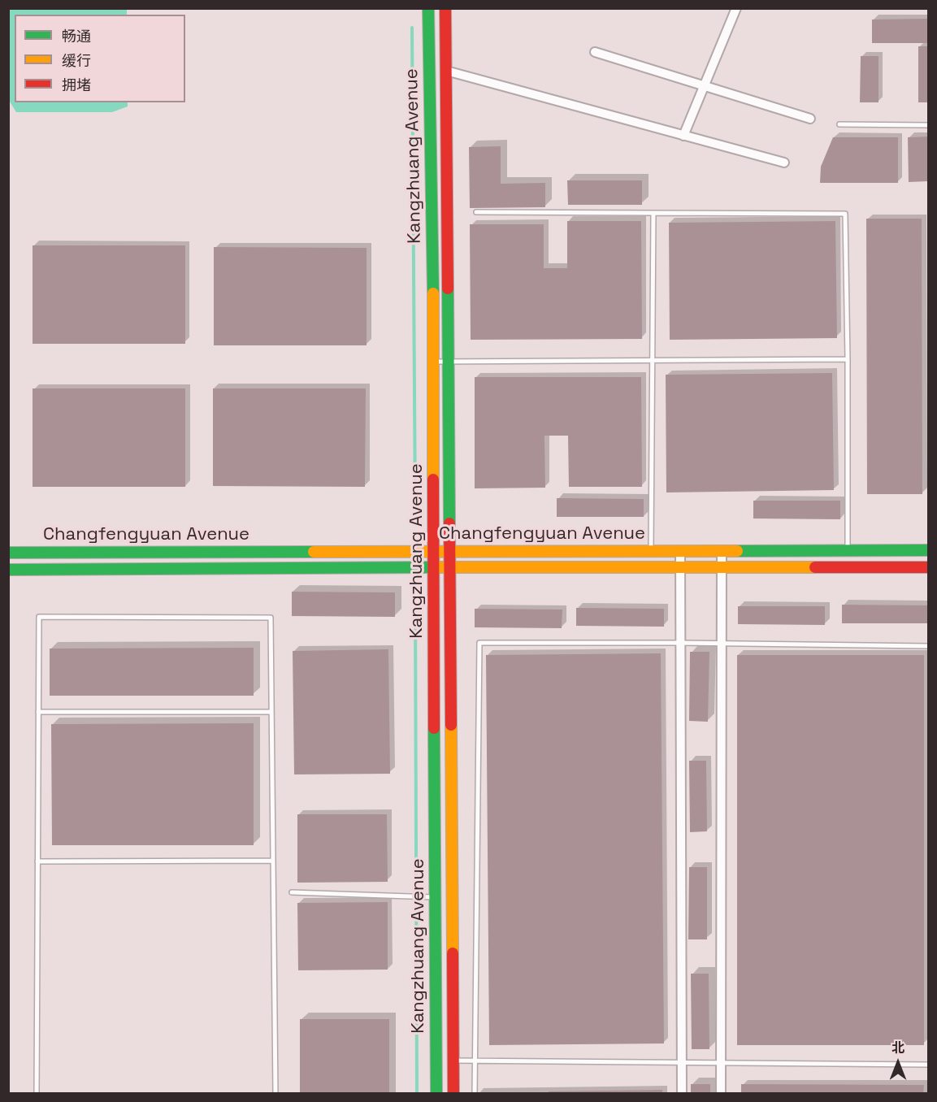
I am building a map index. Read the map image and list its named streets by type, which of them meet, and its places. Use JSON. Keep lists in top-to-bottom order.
{
  "streets": {
    "main road": ["Kangzhuang Avenue", "Changfengyuan Avenue"]
  },
  "crossings": [
    ["Kangzhuang Avenue", "Changfengyuan Avenue"]
  ],
  "legend": ["畅通", "缓行", "拥堵"],
  "north": "top"
}
